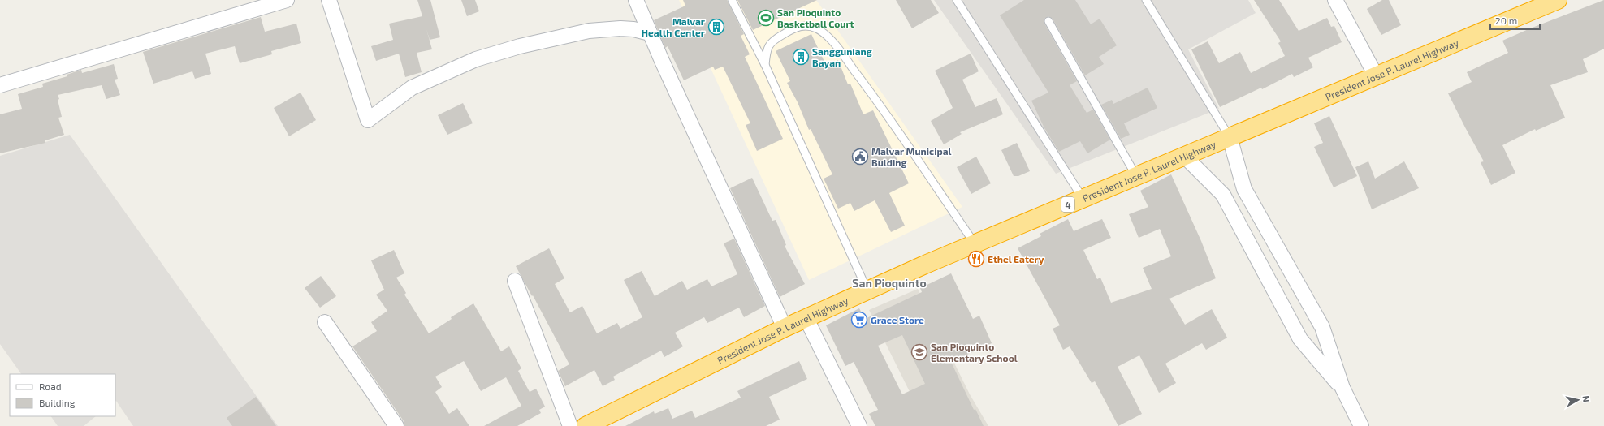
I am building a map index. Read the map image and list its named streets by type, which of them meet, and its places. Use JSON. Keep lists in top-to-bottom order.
{
  "streets": {
    "highway": ["President Jose P. Laurel Highway", "4"]
  },
  "districts": ["San Pioquinto"],
  "places": {
    "sports": ["San Pioquinto Basketball Court"],
    "building": ["Malvar Health Center", "Sangguniang Bayan"],
    "public building": ["Malvar Municipal Bulding"],
    "restaurant": ["Ethel Eatery"],
    "supermarket": ["Grace Store"],
    "school or university": ["San Pioquinto Elementary School"]
  },
  "legend": ["Road", "Building"],
  "scale_bar": "20 m",
  "north": "right"
}
